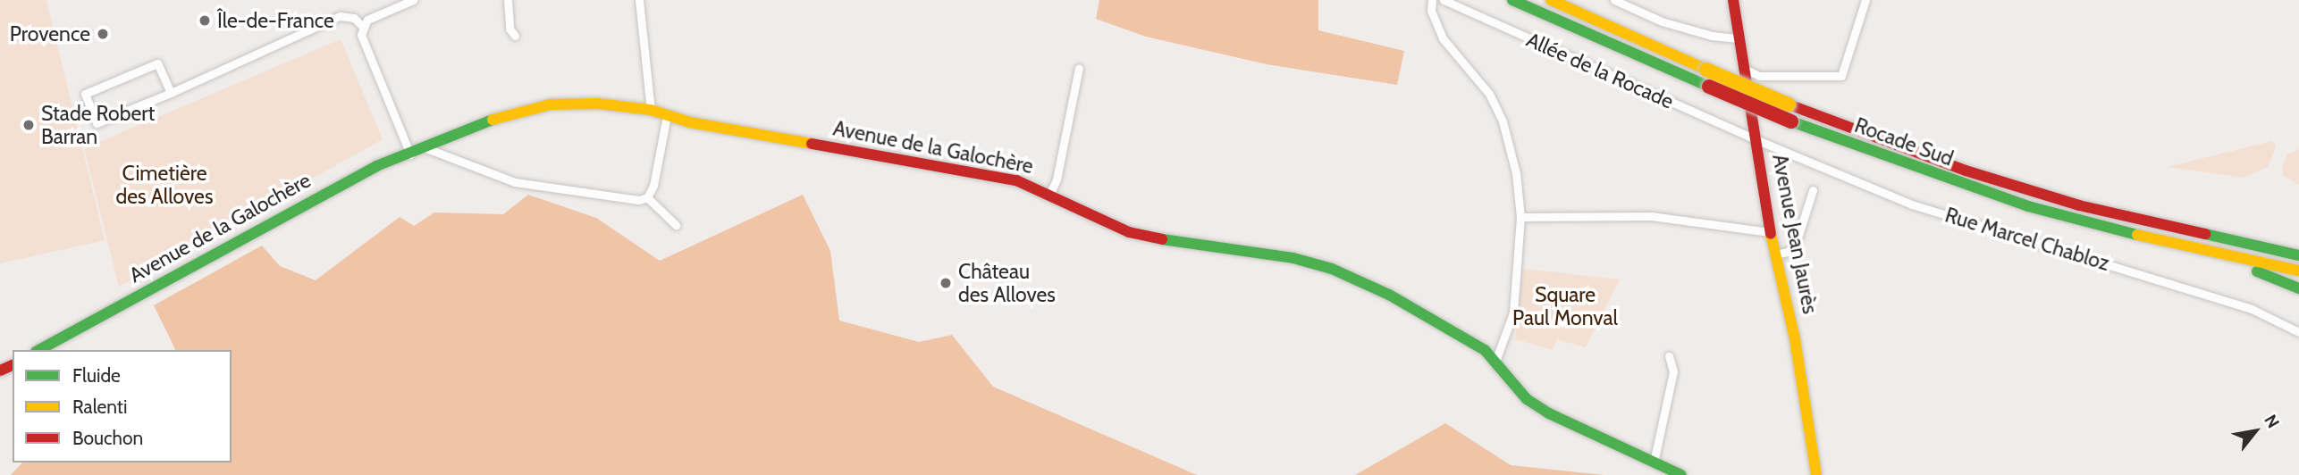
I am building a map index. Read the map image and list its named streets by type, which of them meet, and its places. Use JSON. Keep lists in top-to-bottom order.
{
  "streets": {
    "main road": ["Rocade Sud", "Avenue de la Galochère", "Avenue Jean Jaurès"],
    "street": ["Allée de la Rocade", "Rue Marcel Chabloz"]
  },
  "crossings": [
    ["Allée de la Rocade", "Avenue Jean Jaurès"],
    ["Allée de la Rocade", "Rue Marcel Chabloz"],
    ["Avenue Jean Jaurès", "Rue Marcel Chabloz"]
  ],
  "parks": ["Cimetière des Alloves", "Square Paul Monval"],
  "places": [
    "Île-de-France",
    "Provence",
    "Stade Robert Barran",
    "Château des Alloves"
  ],
  "legend": ["Fluide", "Ralenti", "Bouchon"],
  "north": "top right"
}
